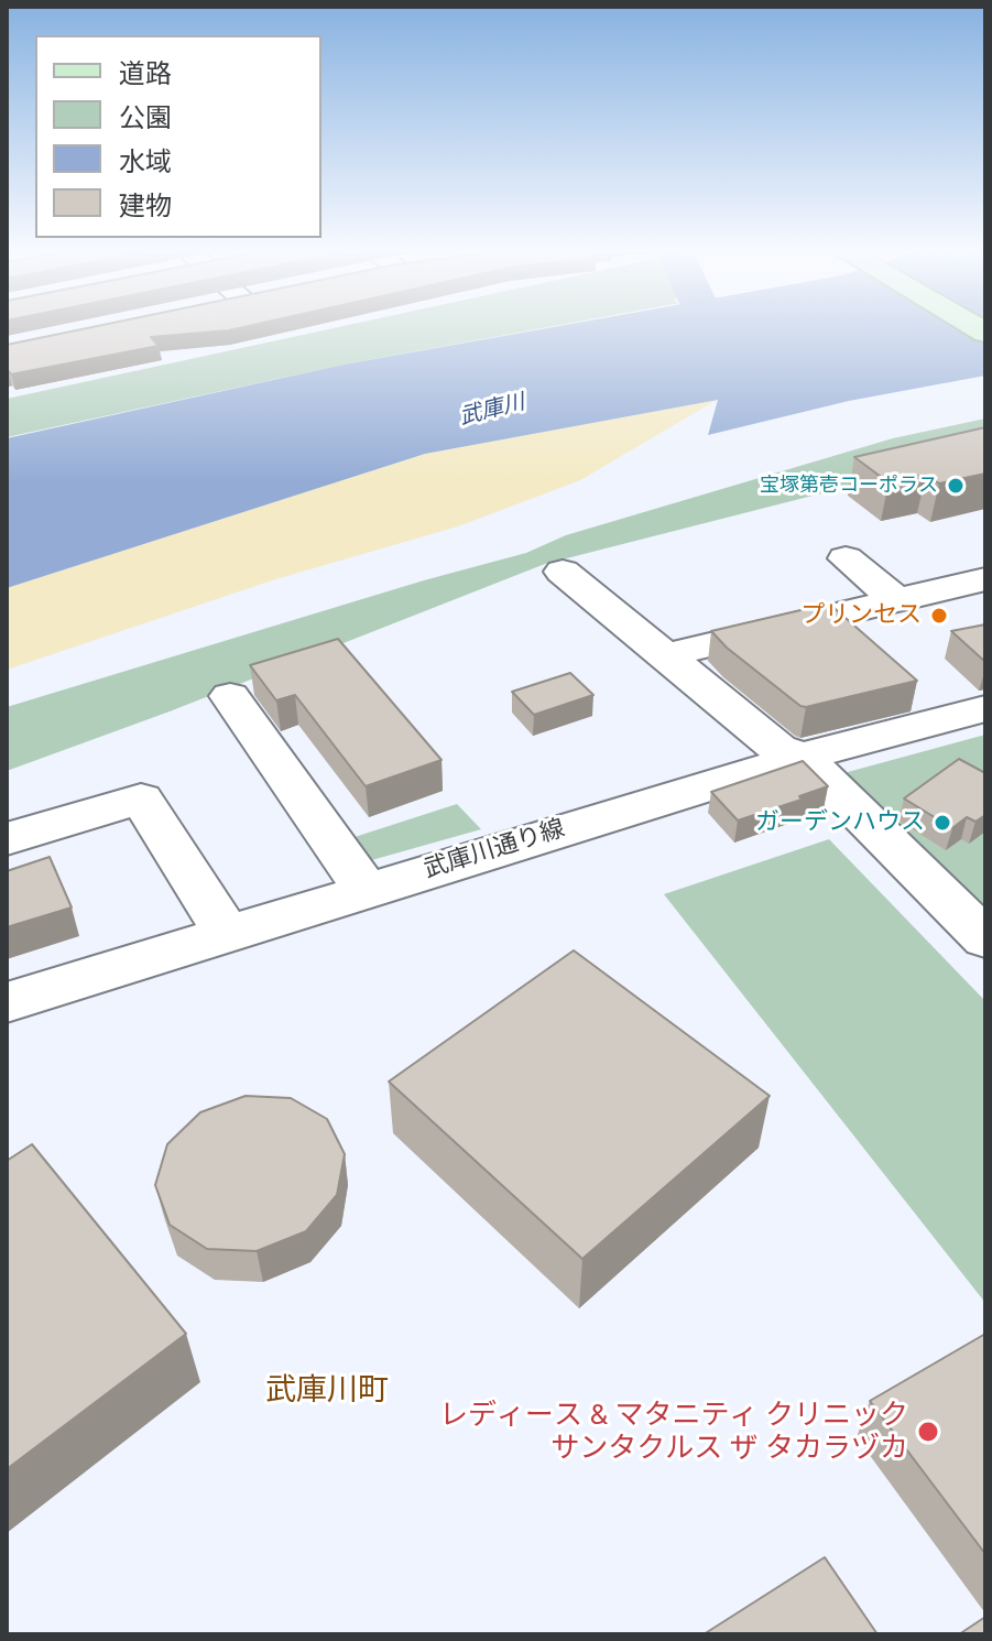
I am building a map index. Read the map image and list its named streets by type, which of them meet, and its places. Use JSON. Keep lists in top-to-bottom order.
{
  "streets": {
    "street": ["武庫川通り線"]
  },
  "districts": ["武庫川町"],
  "water": ["武庫川"],
  "places": [
    "宝塚第壱コーポラス",
    "プリンセス",
    "ガーデンハウス",
    "レディース & マタニティ クリニック サンタクルス ザ タカラヅカ"
  ],
  "legend": [
    "道路",
    "公園",
    "水域",
    "建物"
  ]
}
